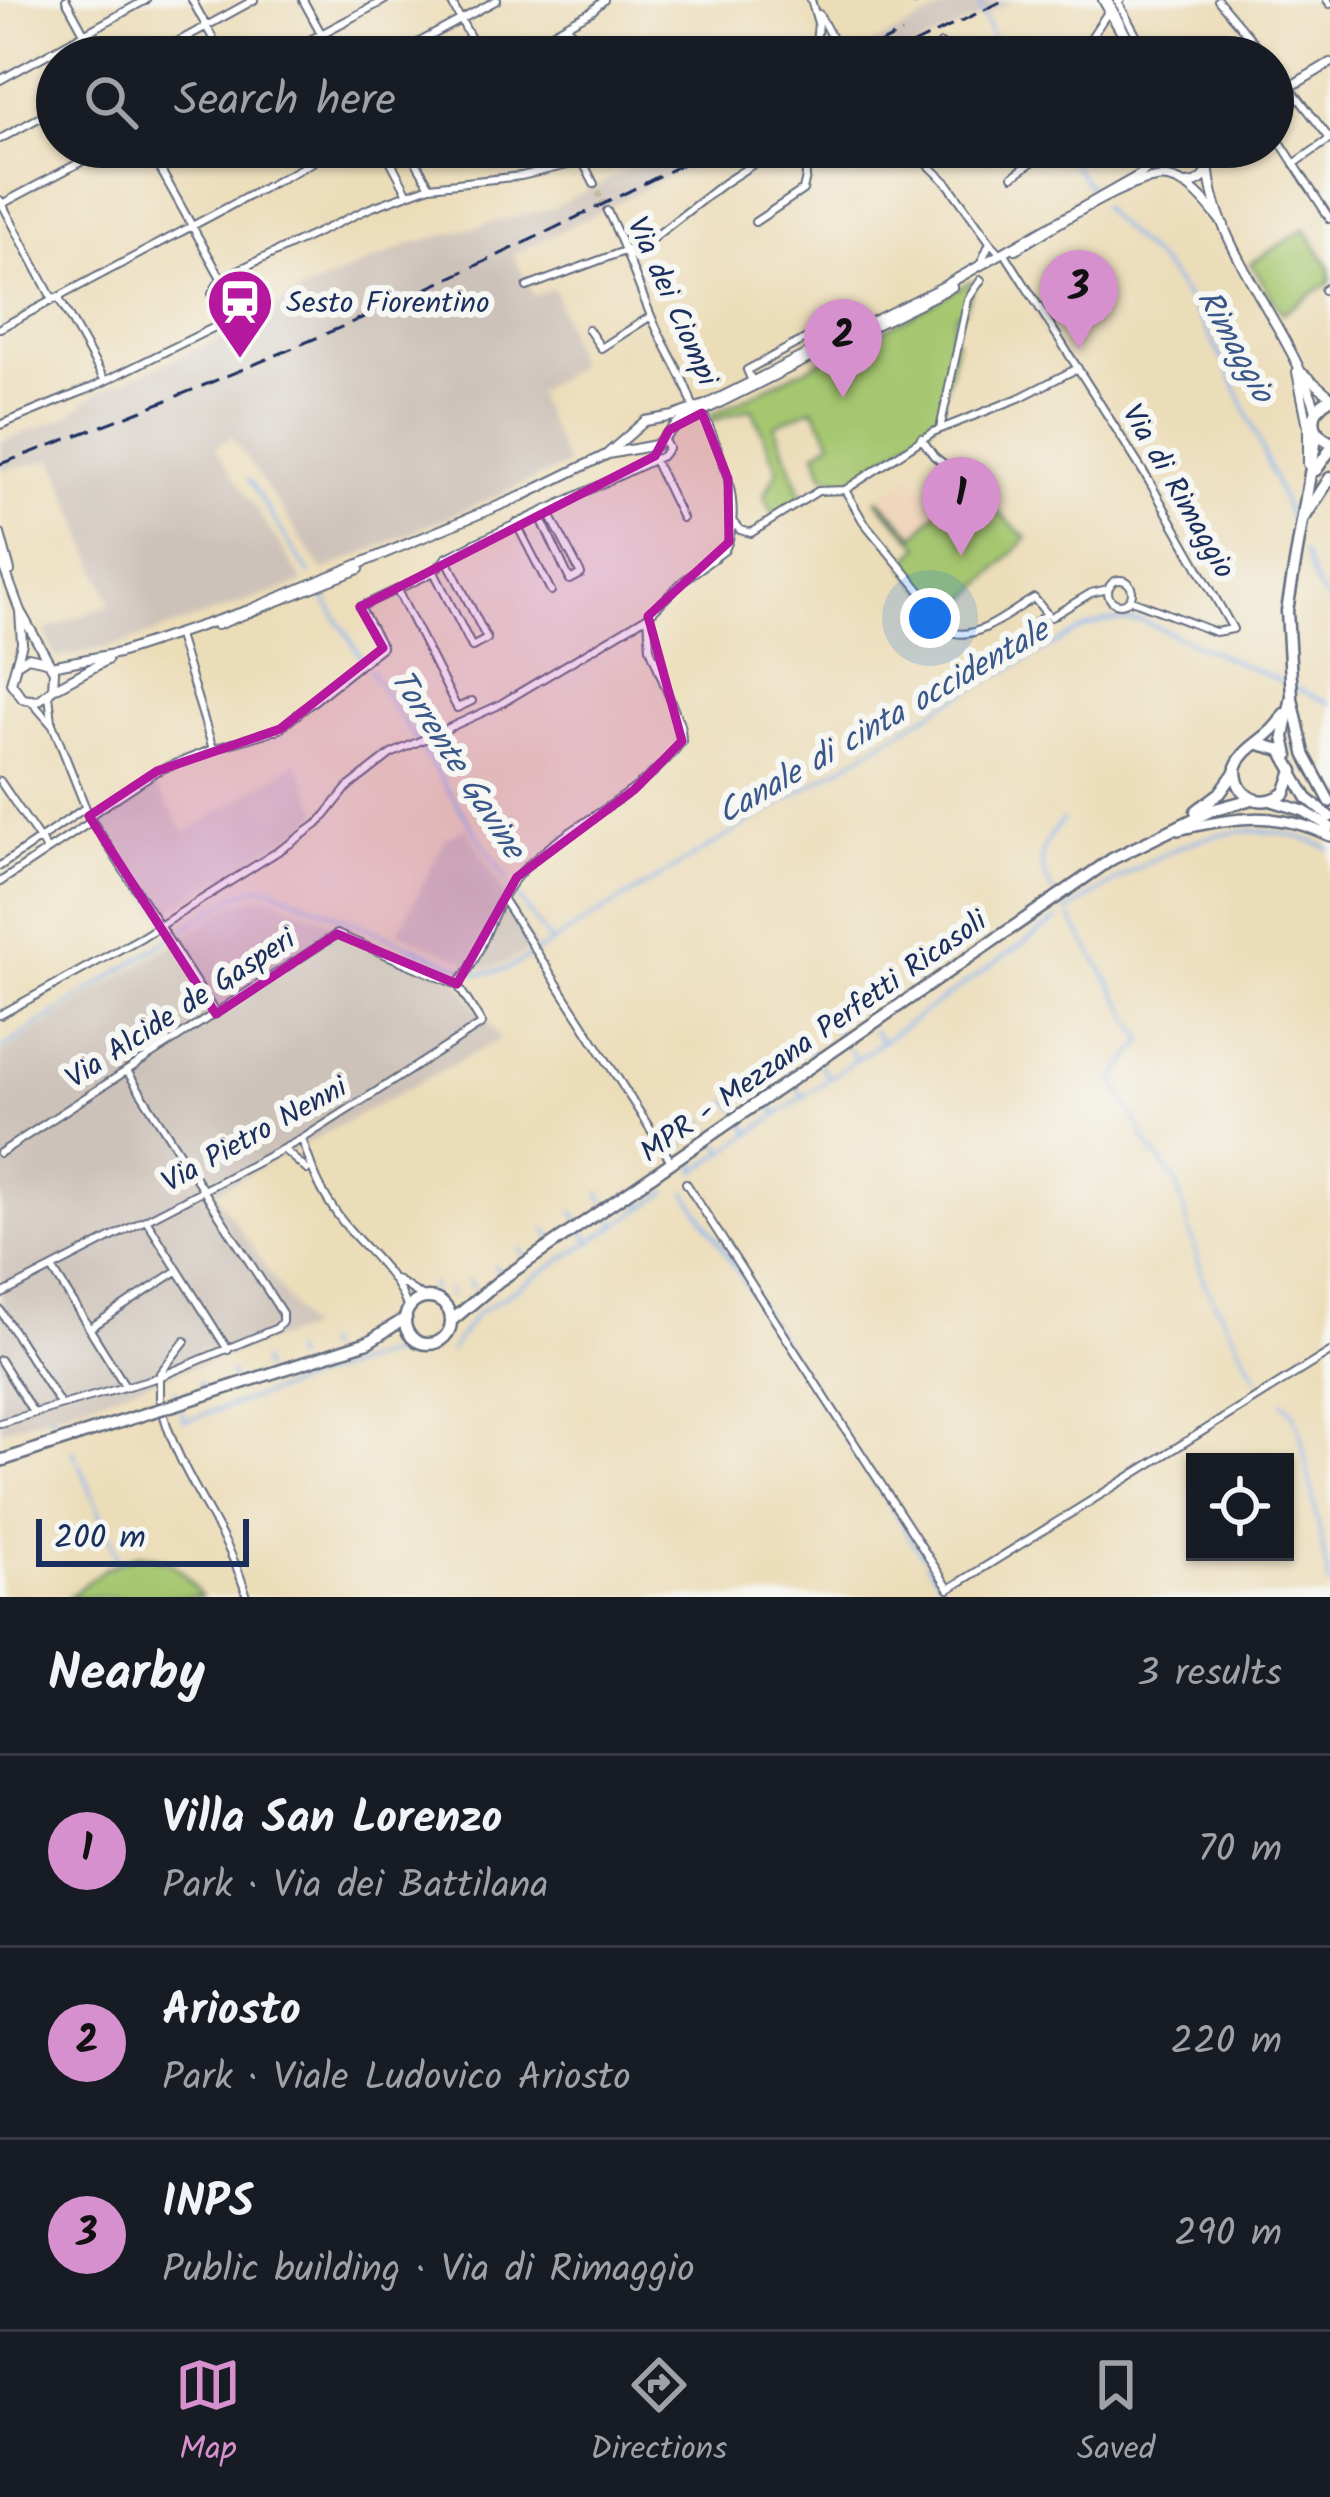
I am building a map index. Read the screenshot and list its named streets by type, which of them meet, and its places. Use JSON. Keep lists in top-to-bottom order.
{
  "streets": {
    "main road": ["MPR - Mezzana Perfetti Ricasoli"],
    "street": [
      "Via dei Ciompi",
      "Via di Rimaggio",
      "Via Alcide de Gasperi",
      "Via Pietro Nenni"
    ]
  },
  "crossings": [
    ["Via Alcide de Gasperi", "Via Pietro Nenni"]
  ],
  "water": ["Rimaggio", "Canale di cinta occidentale", "Torrente Gavine"],
  "places": {
    "station": ["Sesto Fiorentino"]
  },
  "scale_bar": "200 m",
  "page": {
    "search": "Search here",
    "pins": ["3", "2", "1"],
    "scale": "200 m",
    "heading": ["Nearby", "3 results"],
    "list": [
      {
        "mark": "1",
        "name": "Villa San Lorenzo",
        "note": "Park · Via dei Battilana",
        "value": "70 m"
      },
      {
        "mark": "2",
        "name": "Ariosto",
        "note": "Park · Viale Ludovico Ariosto",
        "value": "220 m"
      },
      {
        "mark": "3",
        "name": "INPS",
        "note": "Public building · Via di Rimaggio",
        "value": "290 m"
      }
    ],
    "nav": ["Map", "Directions", "Saved"]
  }
}
